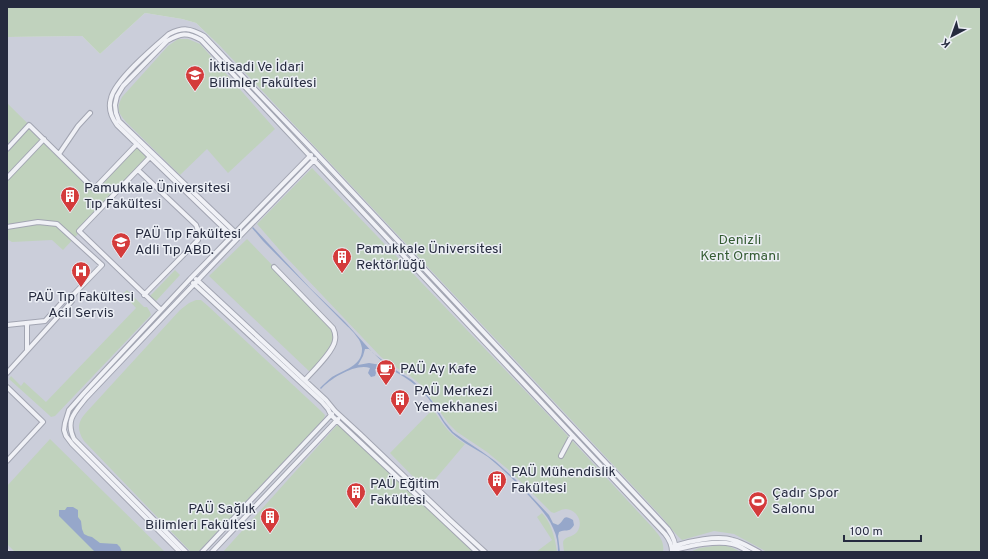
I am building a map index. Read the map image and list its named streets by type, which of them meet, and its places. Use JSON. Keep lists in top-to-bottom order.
{
  "parks": ["Denizli Kent Ormanı"],
  "places": {
    "school or university": ["İktisadi Ve İdari Bilimler Fakültesi", "PAÜ Tıp Fakültesi Adli Tıp ABD."],
    "building": [
      "Pamukkale Üniversitesi Tıp Fakültesi",
      "Pamukkale Üniversitesi Rektörlüğü",
      "PAÜ Merkezi Yemekhanesi",
      "PAÜ Mühendislik Fakültesi",
      "PAÜ Eğitim Fakültesi",
      "PAÜ Sağlık Bilimleri Fakültesi"
    ],
    "hospital": ["PAÜ Tıp Fakültesi Acil Servis"],
    "cafe": ["PAÜ Ay Kafe"],
    "sports": ["Çadır Spor Salonu"]
  },
  "scale_bar": "100 m",
  "north": "bottom left"
}
